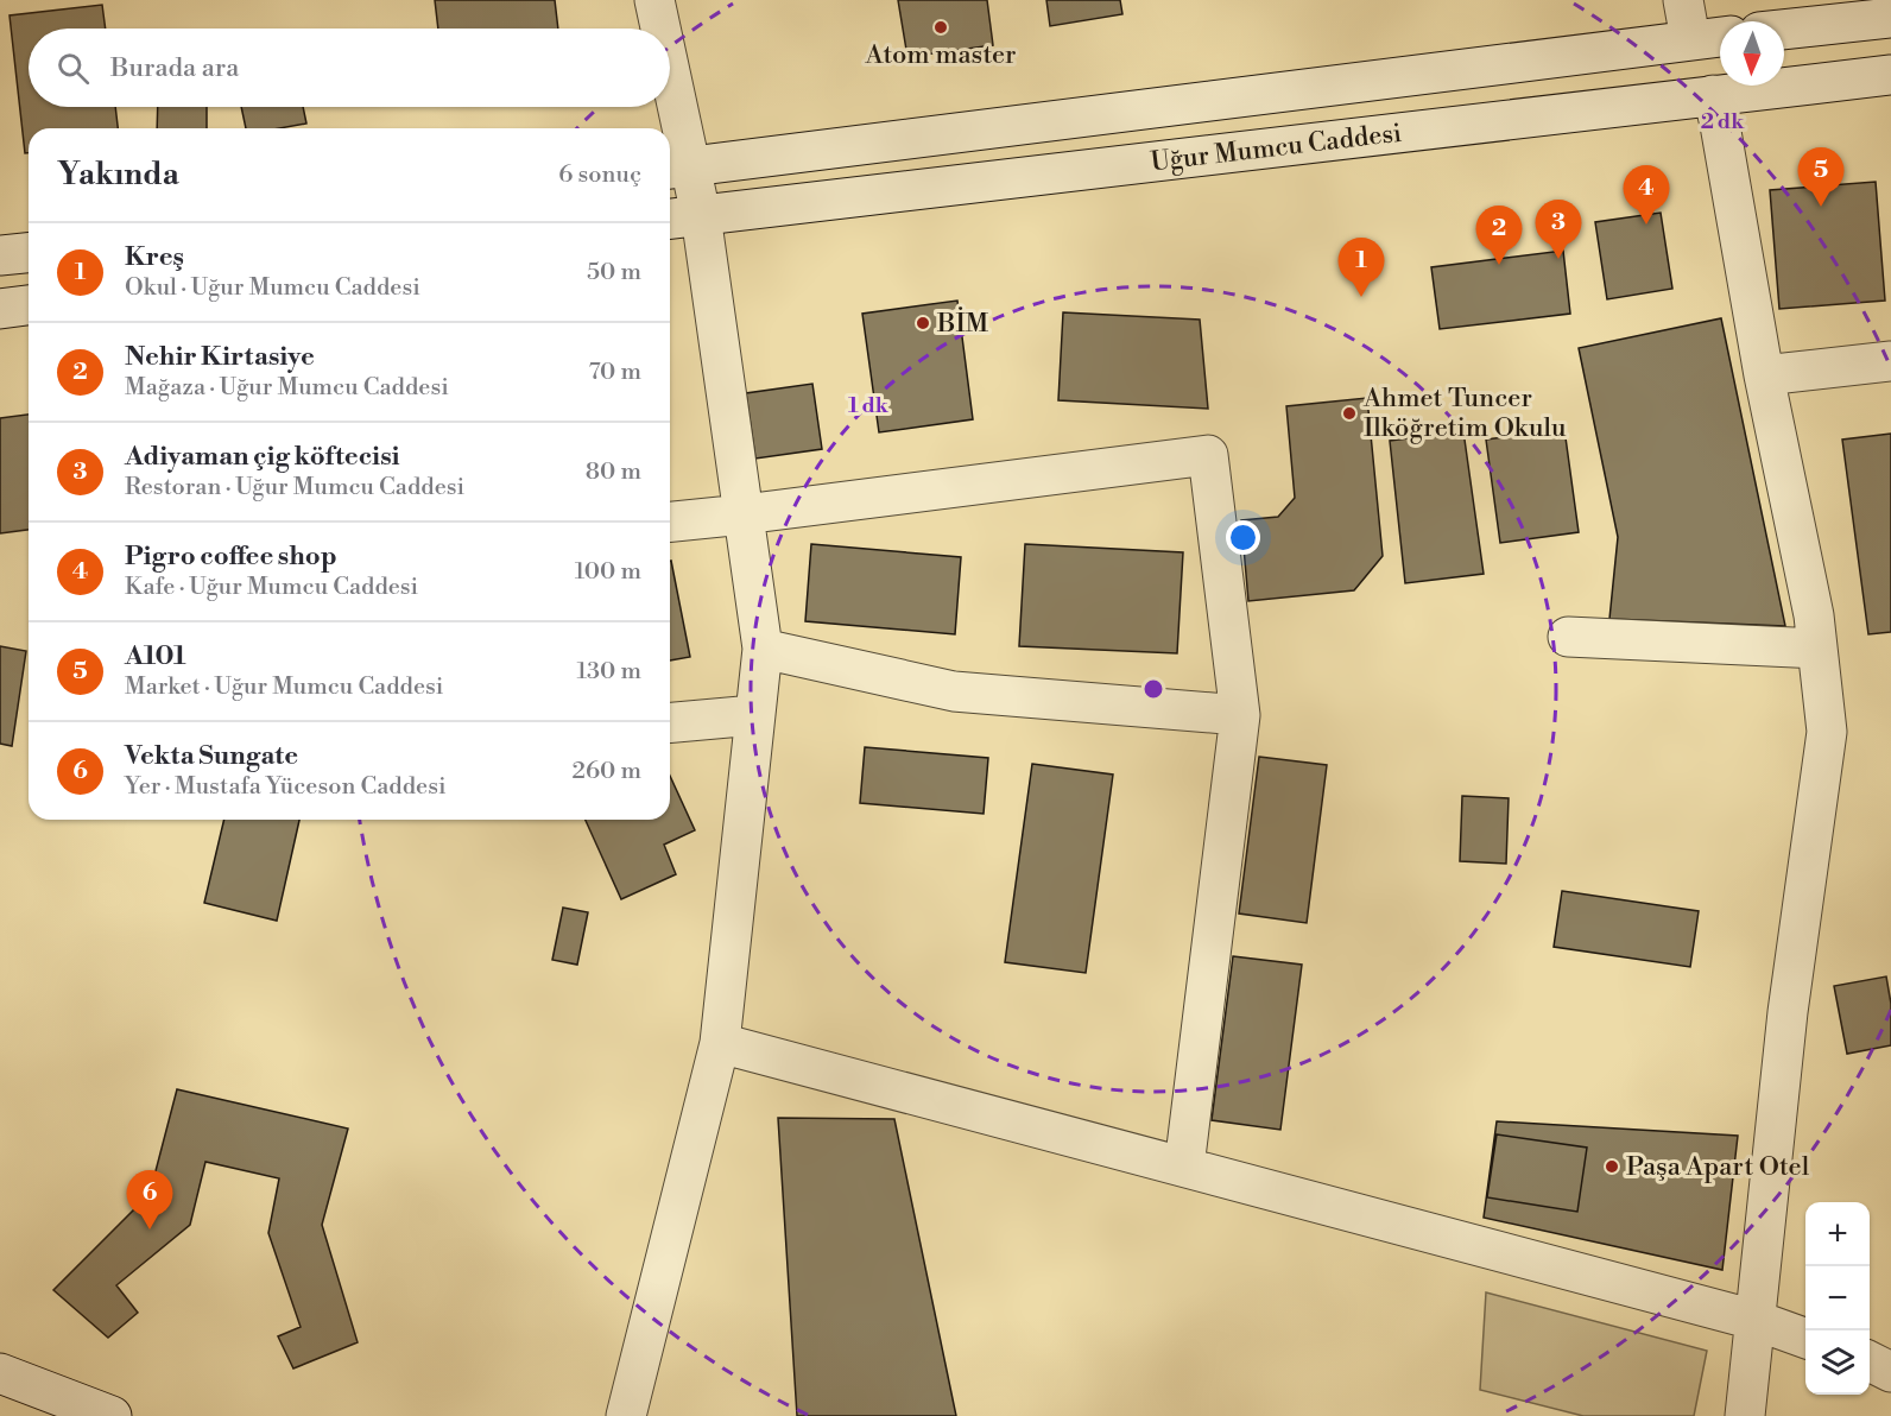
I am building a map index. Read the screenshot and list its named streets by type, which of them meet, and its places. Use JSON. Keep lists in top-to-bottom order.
{
  "streets": {
    "street": ["Uğur Mumcu Caddesi"]
  },
  "places": [
    "Atom master",
    "BİM",
    "Ahmet Tuncer Ilköğretim Okulu",
    "Paşa Apart Otel"
  ],
  "north": "bottom",
  "page": {
    "search": "Burada ara",
    "heading": ["Yakında", "6 sonuç"],
    "pins": [
      "5",
      "4",
      "3",
      "2",
      "1",
      "6"
    ],
    "list": [
      {
        "mark": "1",
        "name": "Kreş",
        "note": "Okul · Uğur Mumcu Caddesi",
        "value": "50 m"
      },
      {
        "mark": "2",
        "name": "Nehir Kirtasiye",
        "note": "Mağaza · Uğur Mumcu Caddesi",
        "value": "70 m"
      },
      {
        "mark": "3",
        "name": "Adiyaman çig köftecisi",
        "note": "Restoran · Uğur Mumcu Caddesi",
        "value": "80 m"
      },
      {
        "mark": "4",
        "name": "Pigro coffee shop",
        "note": "Kafe · Uğur Mumcu Caddesi",
        "value": "100 m"
      },
      {
        "mark": "5",
        "name": "A101",
        "note": "Market · Uğur Mumcu Caddesi",
        "value": "130 m"
      },
      {
        "mark": "6",
        "name": "Vekta Sungate",
        "note": "Yer · Mustafa Yüceson Caddesi",
        "value": "260 m"
      }
    ],
    "map_buttons": ["+", "−"]
  },
  "rings": ["2 dk", "1 dk"]
}
